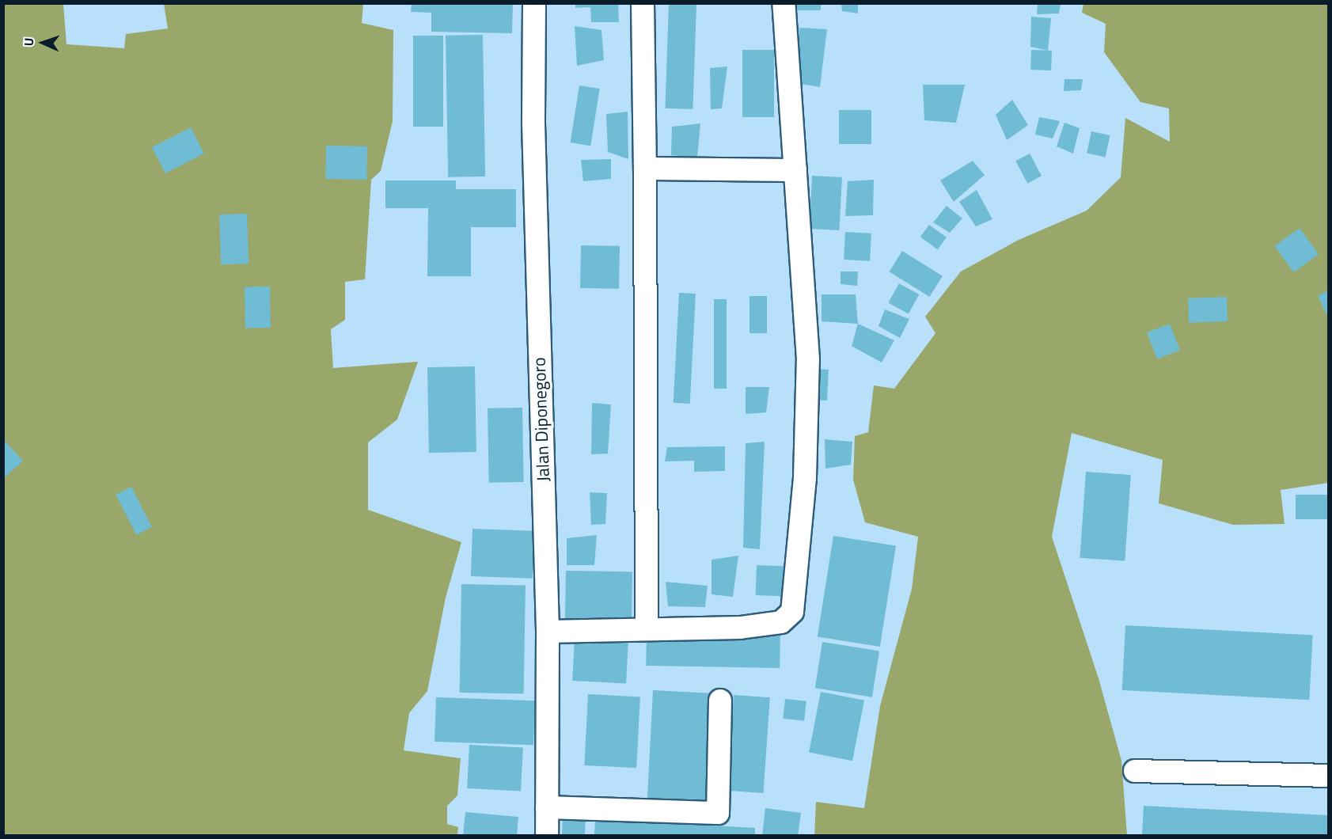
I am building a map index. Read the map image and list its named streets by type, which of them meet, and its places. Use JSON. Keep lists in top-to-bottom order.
{
  "streets": {
    "street": ["Jalan Diponegoro"]
  },
  "north": "left"
}
